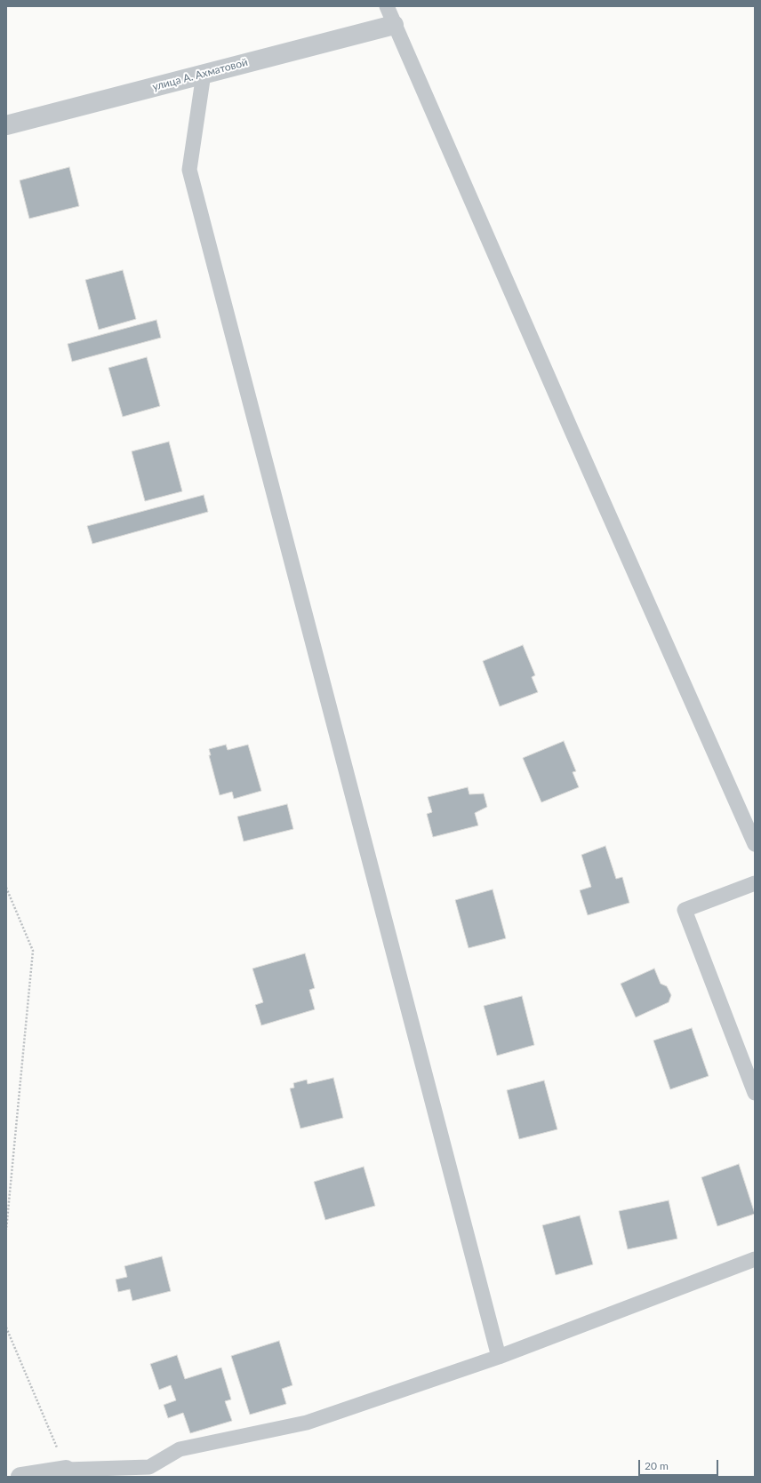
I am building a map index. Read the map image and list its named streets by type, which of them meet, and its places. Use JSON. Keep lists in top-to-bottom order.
{
  "streets": {
    "street": ["улица А. Ахматовой"]
  },
  "scale_bar": "20 m"
}
